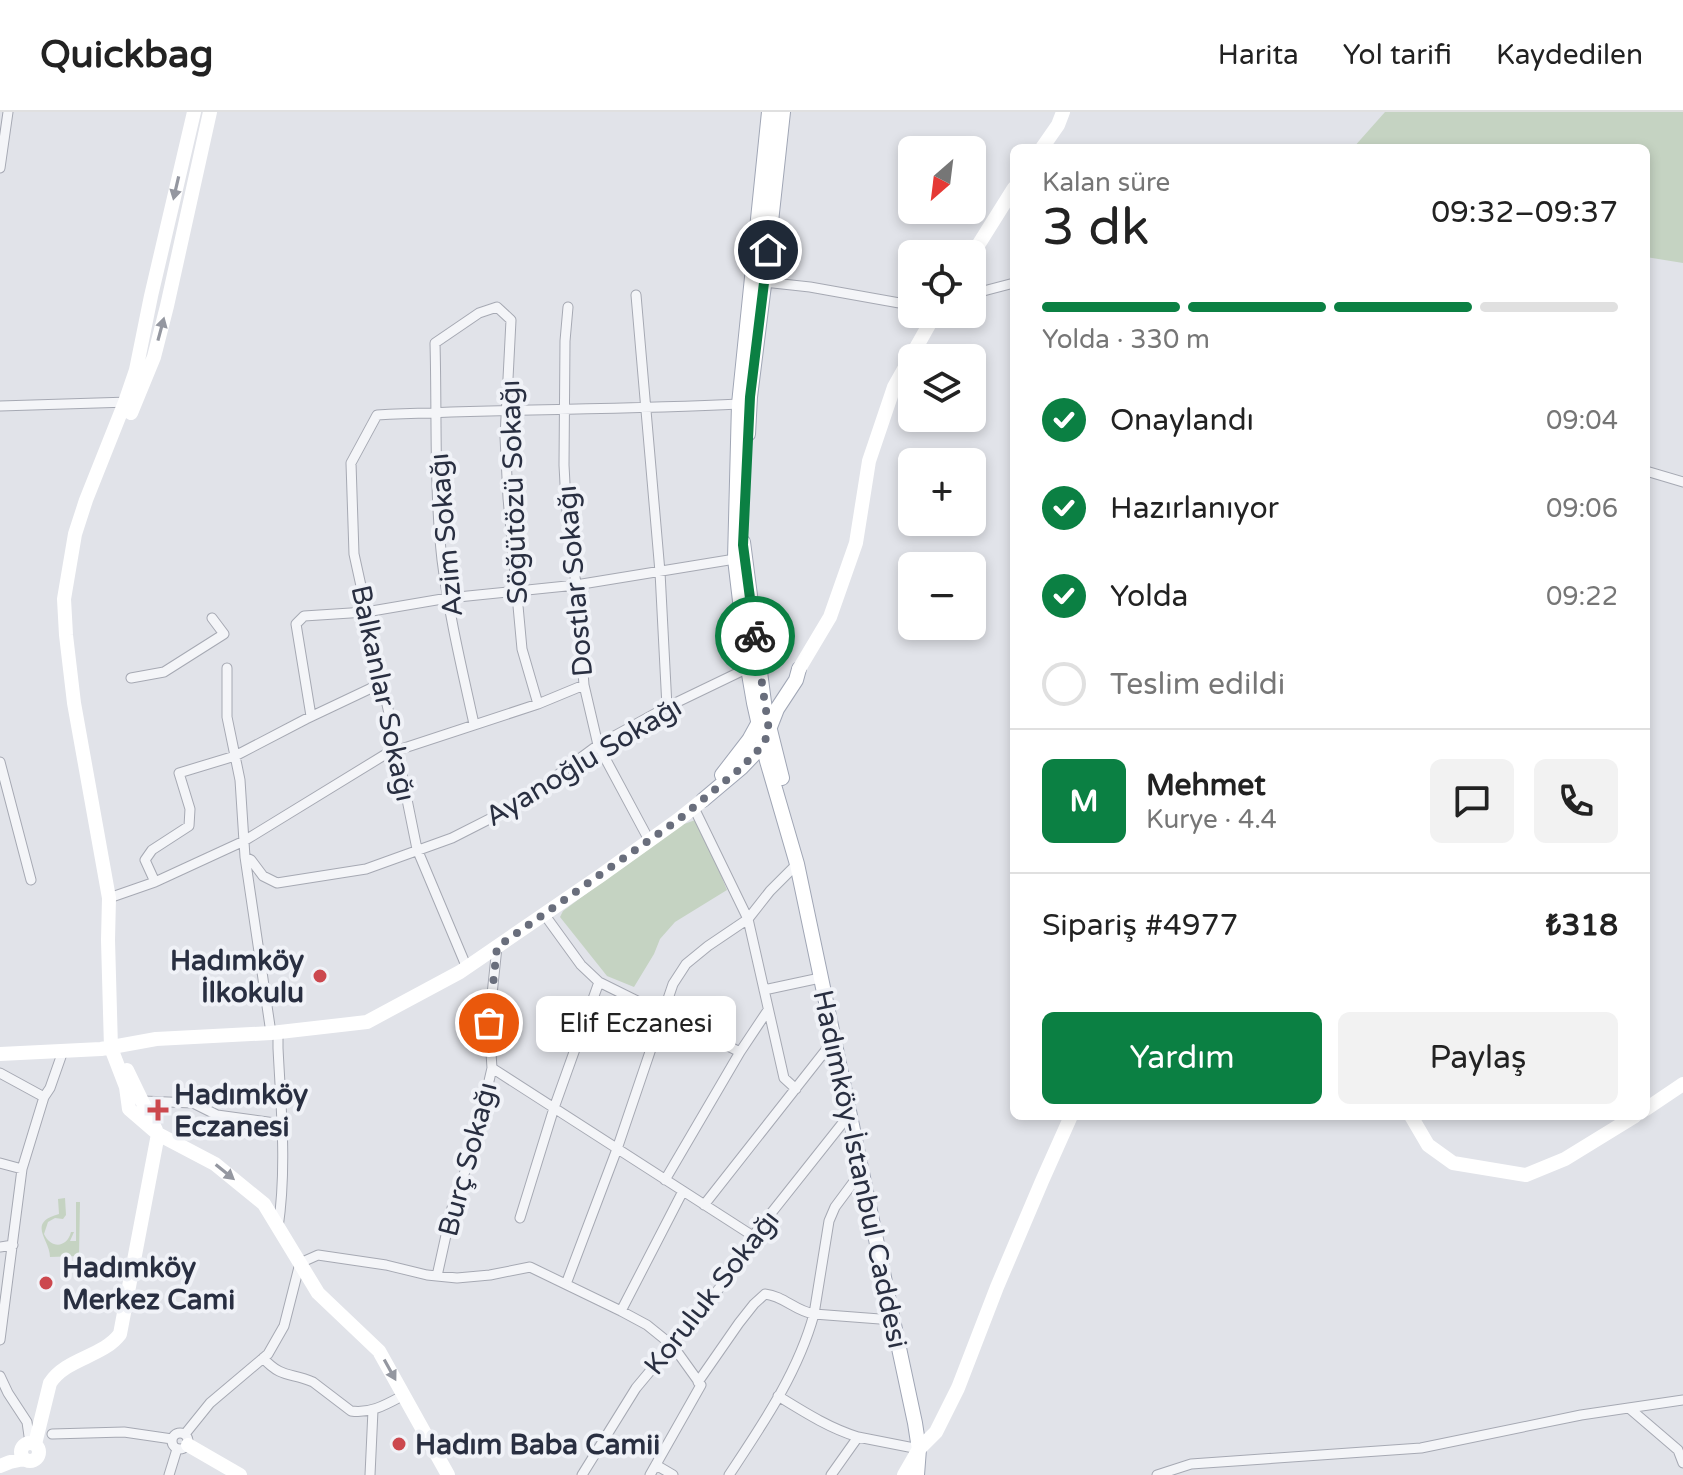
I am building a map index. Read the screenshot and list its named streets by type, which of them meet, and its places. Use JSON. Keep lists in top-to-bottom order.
{
  "streets": {
    "street": [
      "Söğütözü Sokağı",
      "Azim Sokağı",
      "Dostlar Sokağı",
      "Balkanlar Sokağı",
      "Ayanoğlu Sokağı",
      "Burç Sokağı",
      "Hadımköy-İstanbul Caddesi",
      "Koruluk Sokağı"
    ]
  },
  "crossings": [
    ["Söğütözü Sokağı", "Azim Sokağı"],
    ["Azim Sokağı", "Balkanlar Sokağı"],
    ["Dostlar Sokağı", "Ayanoğlu Sokağı"],
    ["Balkanlar Sokağı", "Ayanoğlu Sokağı"],
    ["Ayanoğlu Sokağı", "Hadımköy-İstanbul Caddesi"],
    ["Hadımköy-İstanbul Caddesi", "Koruluk Sokağı"]
  ],
  "places": {
    "other": [
      "Hadımköy İlkokulu",
      "Elif Eczanesi",
      "Hadımköy Merkez Cami",
      "Hadım Baba Camii"
    ],
    "health": ["Hadımköy Eczanesi"]
  },
  "north": "bottom left",
  "page": {
    "header": "Quickbag",
    "nav": ["Harita", "Yol tarifi", "Kaydedilen"],
    "map_buttons": ["+", "−"],
    "heading": ["3 dk", "Kalan süre", "09:32–09:37"],
    "panel": [
      "Mehmet",
      "Kurye · 4.4",
      "Sipariş #4977",
      "₺318"
    ],
    "bar": "Yolda · 330 m",
    "list": [
      ["Onaylandı", "09:04"],
      ["Hazırlanıyor", "09:06"],
      ["Yolda", "09:22"],
      "Teslim edildi"
    ],
    "round": "M",
    "bubble": "Elif Eczanesi",
    "buttons": ["Yardım", "Paylaş"]
  }
}
